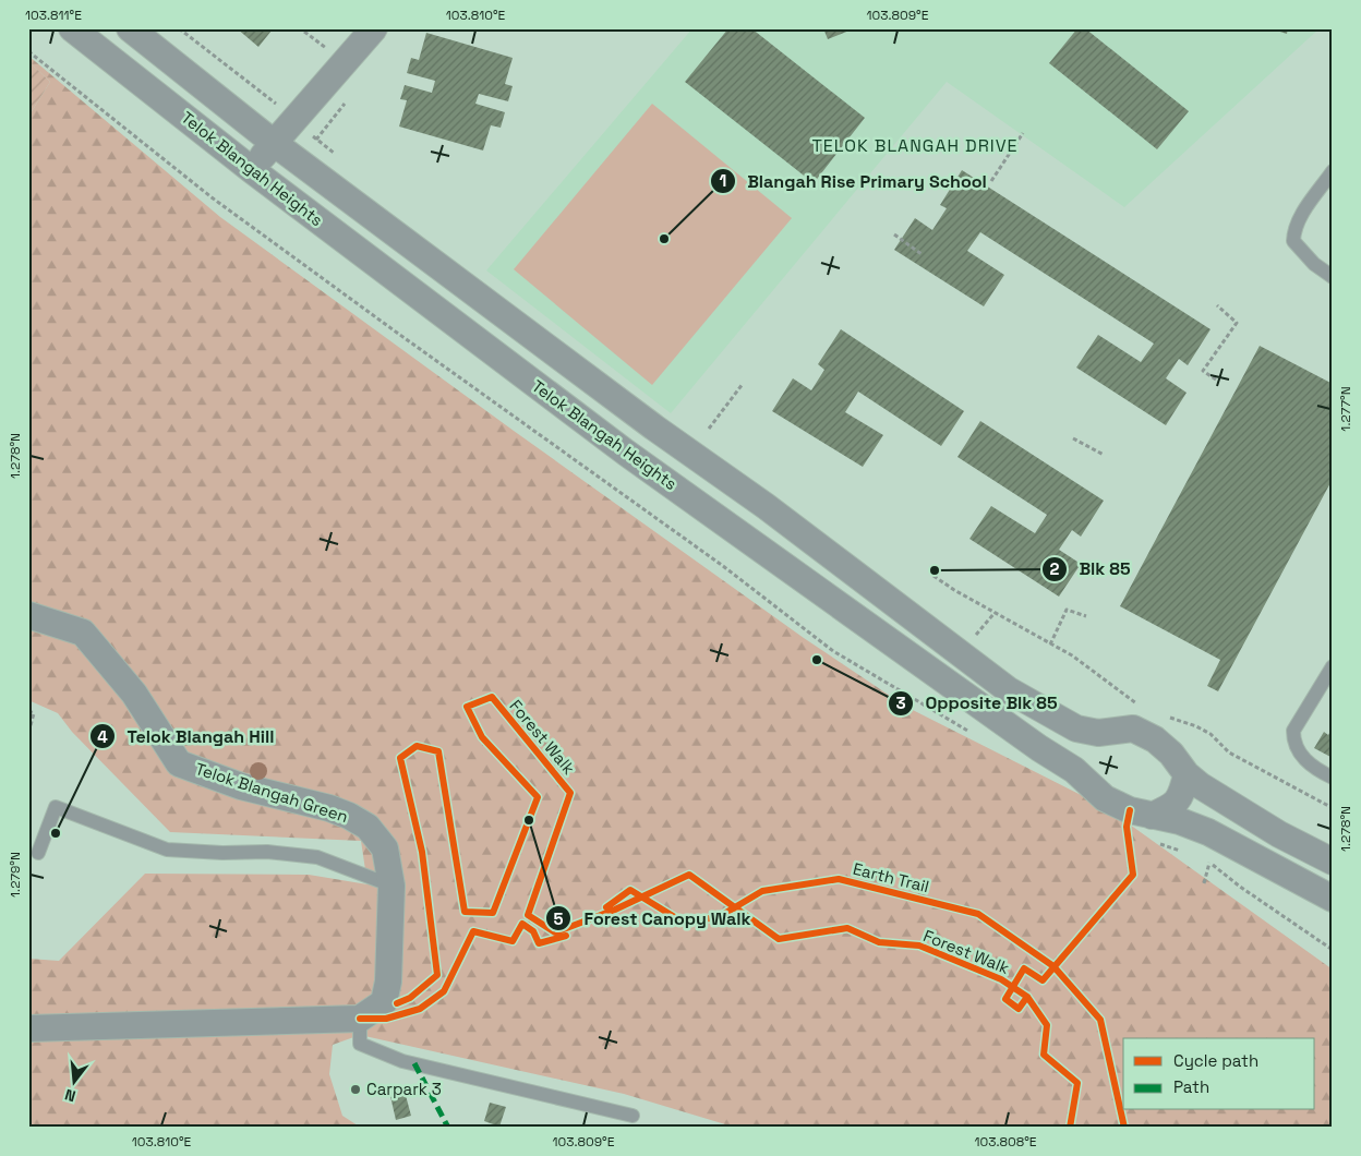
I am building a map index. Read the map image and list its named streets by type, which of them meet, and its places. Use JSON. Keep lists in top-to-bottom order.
{
  "streets": {
    "street": ["Telok Blangah Heights", "Telok Blangah Green"],
    "cycle path": ["Forest Walk", "Earth Trail"]
  },
  "districts": ["TELOK BLANGAH DRIVE"],
  "places": [
    "Blangah Rise Primary School",
    "Blk 85",
    "Opposite Blk 85",
    "Forest Canopy Walk",
    "Telok Blangah Hill",
    "Carpark 3"
  ],
  "legend": ["Cycle path", "Path"],
  "north": "bottom",
  "coordinates": [
    "103.811°E",
    "103.810°E",
    "103.809°E",
    "1.277°N",
    "1.278°N",
    "1.279°N",
    "103.808°E"
  ]
}
